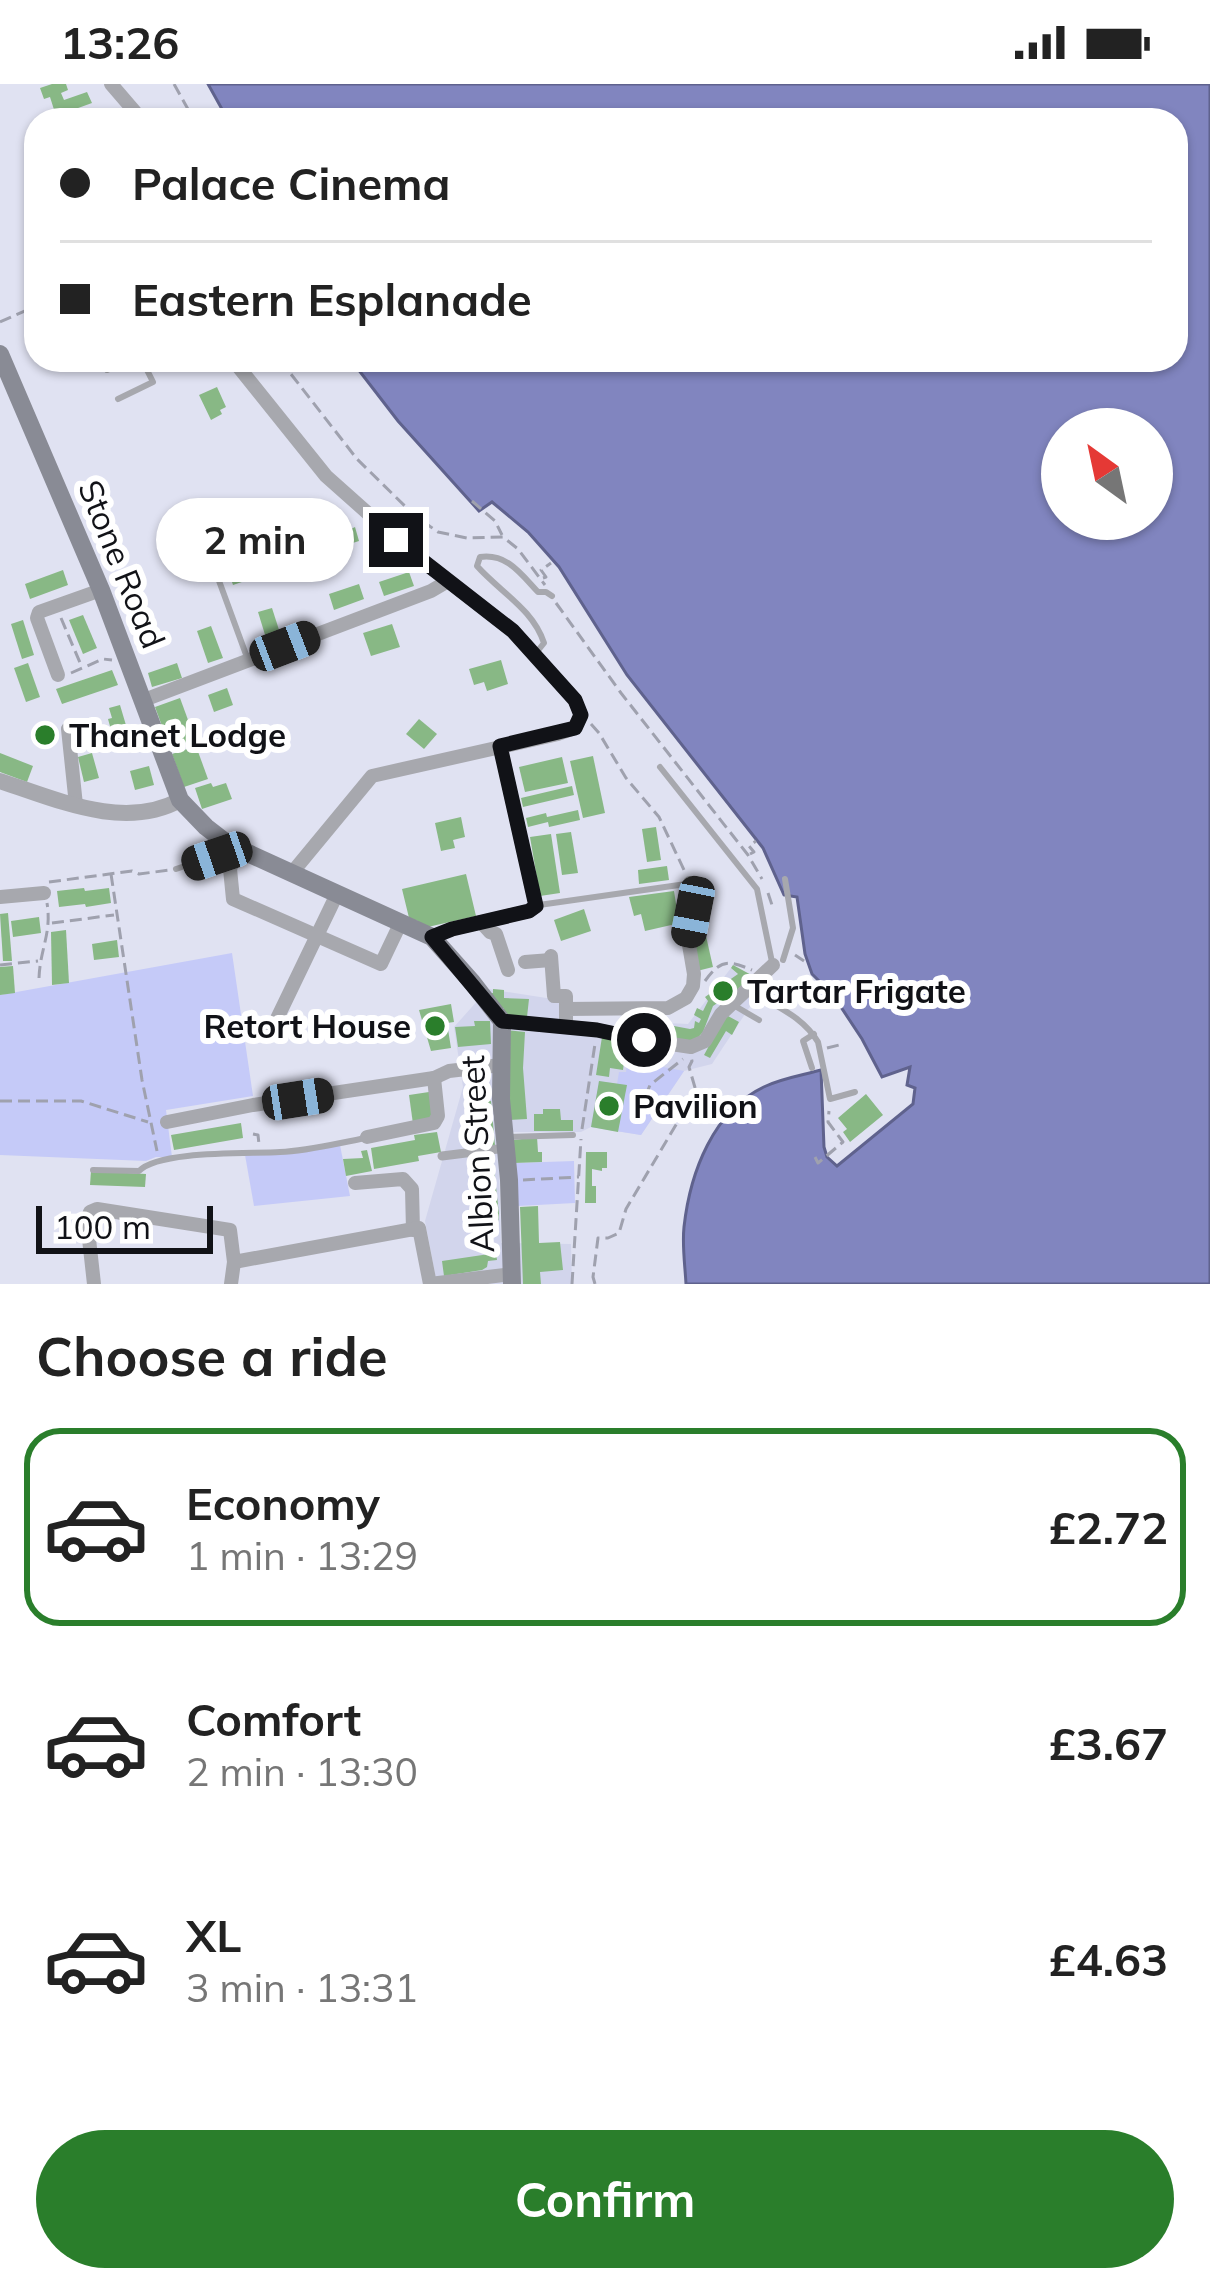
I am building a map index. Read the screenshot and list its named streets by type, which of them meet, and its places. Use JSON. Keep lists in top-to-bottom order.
{
  "streets": {
    "main road": ["Stone Road", "Albion Street"]
  },
  "places": [
    "Thanet Lodge",
    "Tartar Frigate",
    "Retort House",
    "Pavilion"
  ],
  "scale_bar": "100 m",
  "north": "top left",
  "page": {
    "status": "13:26",
    "banner": ["Palace Cinema", "Eastern Esplanade"],
    "bubble": "2 min",
    "scale": "100 m",
    "heading": "Choose a ride",
    "list": [
      {
        "name": "Economy",
        "note": "1 min · 13:29",
        "value": "£2.72"
      },
      {
        "name": "Comfort",
        "note": "2 min · 13:30",
        "value": "£3.67"
      },
      {
        "name": "XL",
        "note": "3 min · 13:31",
        "value": "£4.63"
      }
    ],
    "buttons": "Confirm"
  }
}
